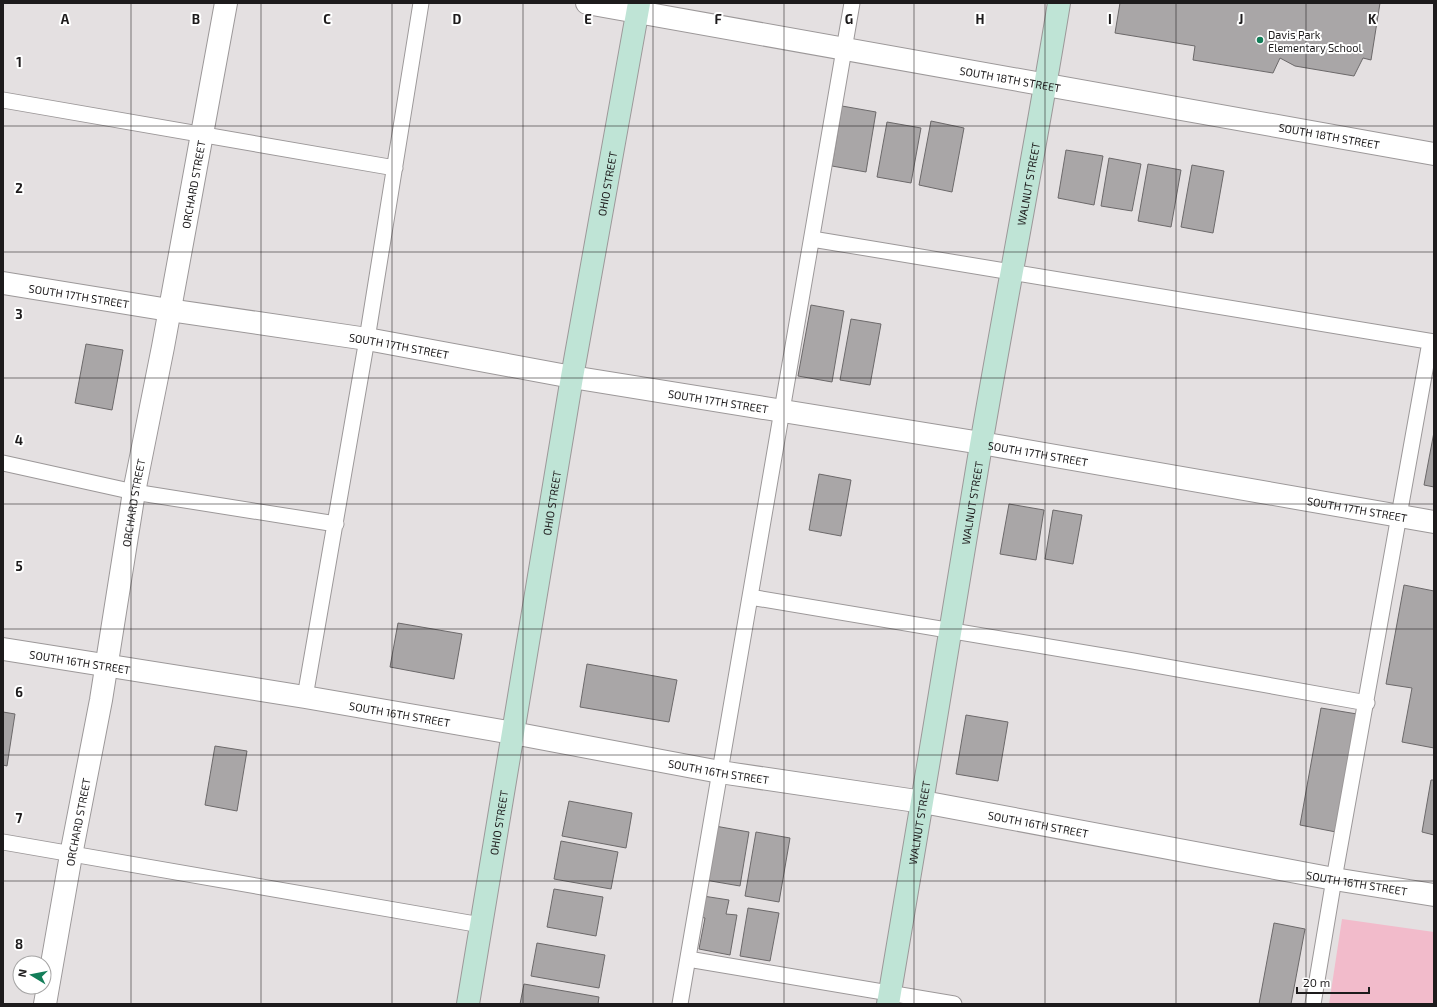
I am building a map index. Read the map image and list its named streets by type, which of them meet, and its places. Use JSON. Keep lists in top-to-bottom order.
{
  "streets": {
    "street": [
      "SOUTH 18TH STREET",
      "OHIO STREET",
      "WALNUT STREET",
      "ORCHARD STREET",
      "SOUTH 17TH STREET",
      "SOUTH 16TH STREET"
    ]
  },
  "crossings": [
    ["SOUTH 18TH STREET", "OHIO STREET"],
    ["SOUTH 18TH STREET", "WALNUT STREET"],
    ["OHIO STREET", "SOUTH 17TH STREET"],
    ["OHIO STREET", "SOUTH 16TH STREET"],
    ["WALNUT STREET", "SOUTH 17TH STREET"],
    ["WALNUT STREET", "SOUTH 16TH STREET"],
    ["ORCHARD STREET", "SOUTH 17TH STREET"],
    ["ORCHARD STREET", "SOUTH 16TH STREET"]
  ],
  "places": ["Davis Park Elementary School"],
  "scale_bar": "20 m",
  "north": "left",
  "grid": {
    "columns": [
      "A",
      "B",
      "C",
      "D",
      "E",
      "F",
      "G",
      "H",
      "I",
      "J",
      "K"
    ],
    "rows": [
      "1",
      "2",
      "3",
      "4",
      "5",
      "6",
      "7",
      "8"
    ]
  }
}
